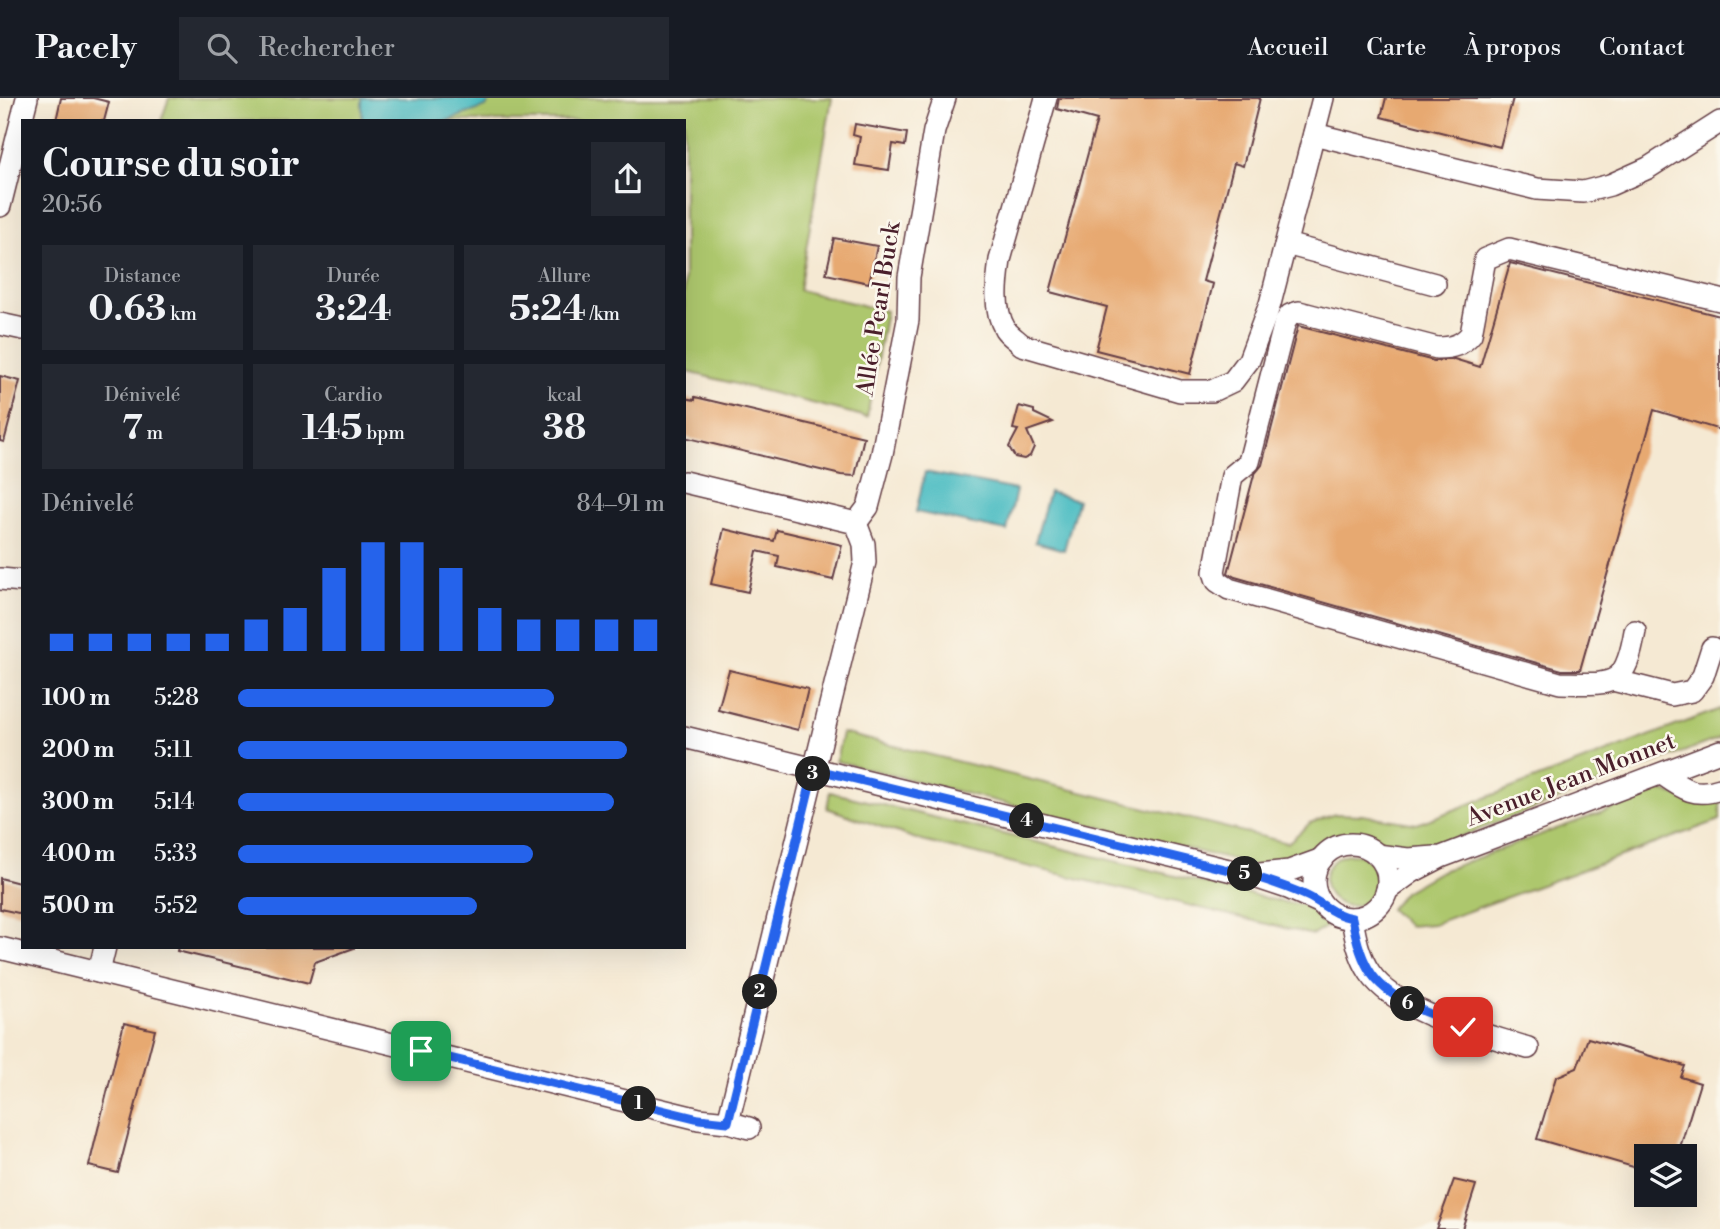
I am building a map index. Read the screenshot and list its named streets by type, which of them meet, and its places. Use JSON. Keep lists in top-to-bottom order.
{
  "streets": {
    "street": ["Allée Pearl Buck", "Avenue Jean Monnet"]
  },
  "page": {
    "header": "Pacely",
    "search": "Rechercher",
    "nav": [
      "Accueil",
      "Carte",
      "À propos",
      "Contact"
    ],
    "heading": ["Course du soir", "20:56"],
    "stats": [
      ["Distance", "0.63 km"],
      ["Durée", "3:24"],
      ["Allure", "5:24 /km"],
      ["Dénivelé", "7 m"],
      ["Cardio", "145 bpm"],
      ["kcal", "38"]
    ],
    "chart": ["Dénivelé", "84–91 m"],
    "list": [
      {
        "name": "100 m",
        "note": "5:28"
      },
      {
        "name": "200 m",
        "note": "5:11"
      },
      {
        "name": "300 m",
        "note": "5:14"
      },
      {
        "name": "400 m",
        "note": "5:33"
      },
      {
        "name": "500 m",
        "note": "5:52"
      }
    ],
    "pins": [
      "3",
      "4",
      "5",
      "2",
      "6",
      "1"
    ]
  }
}
